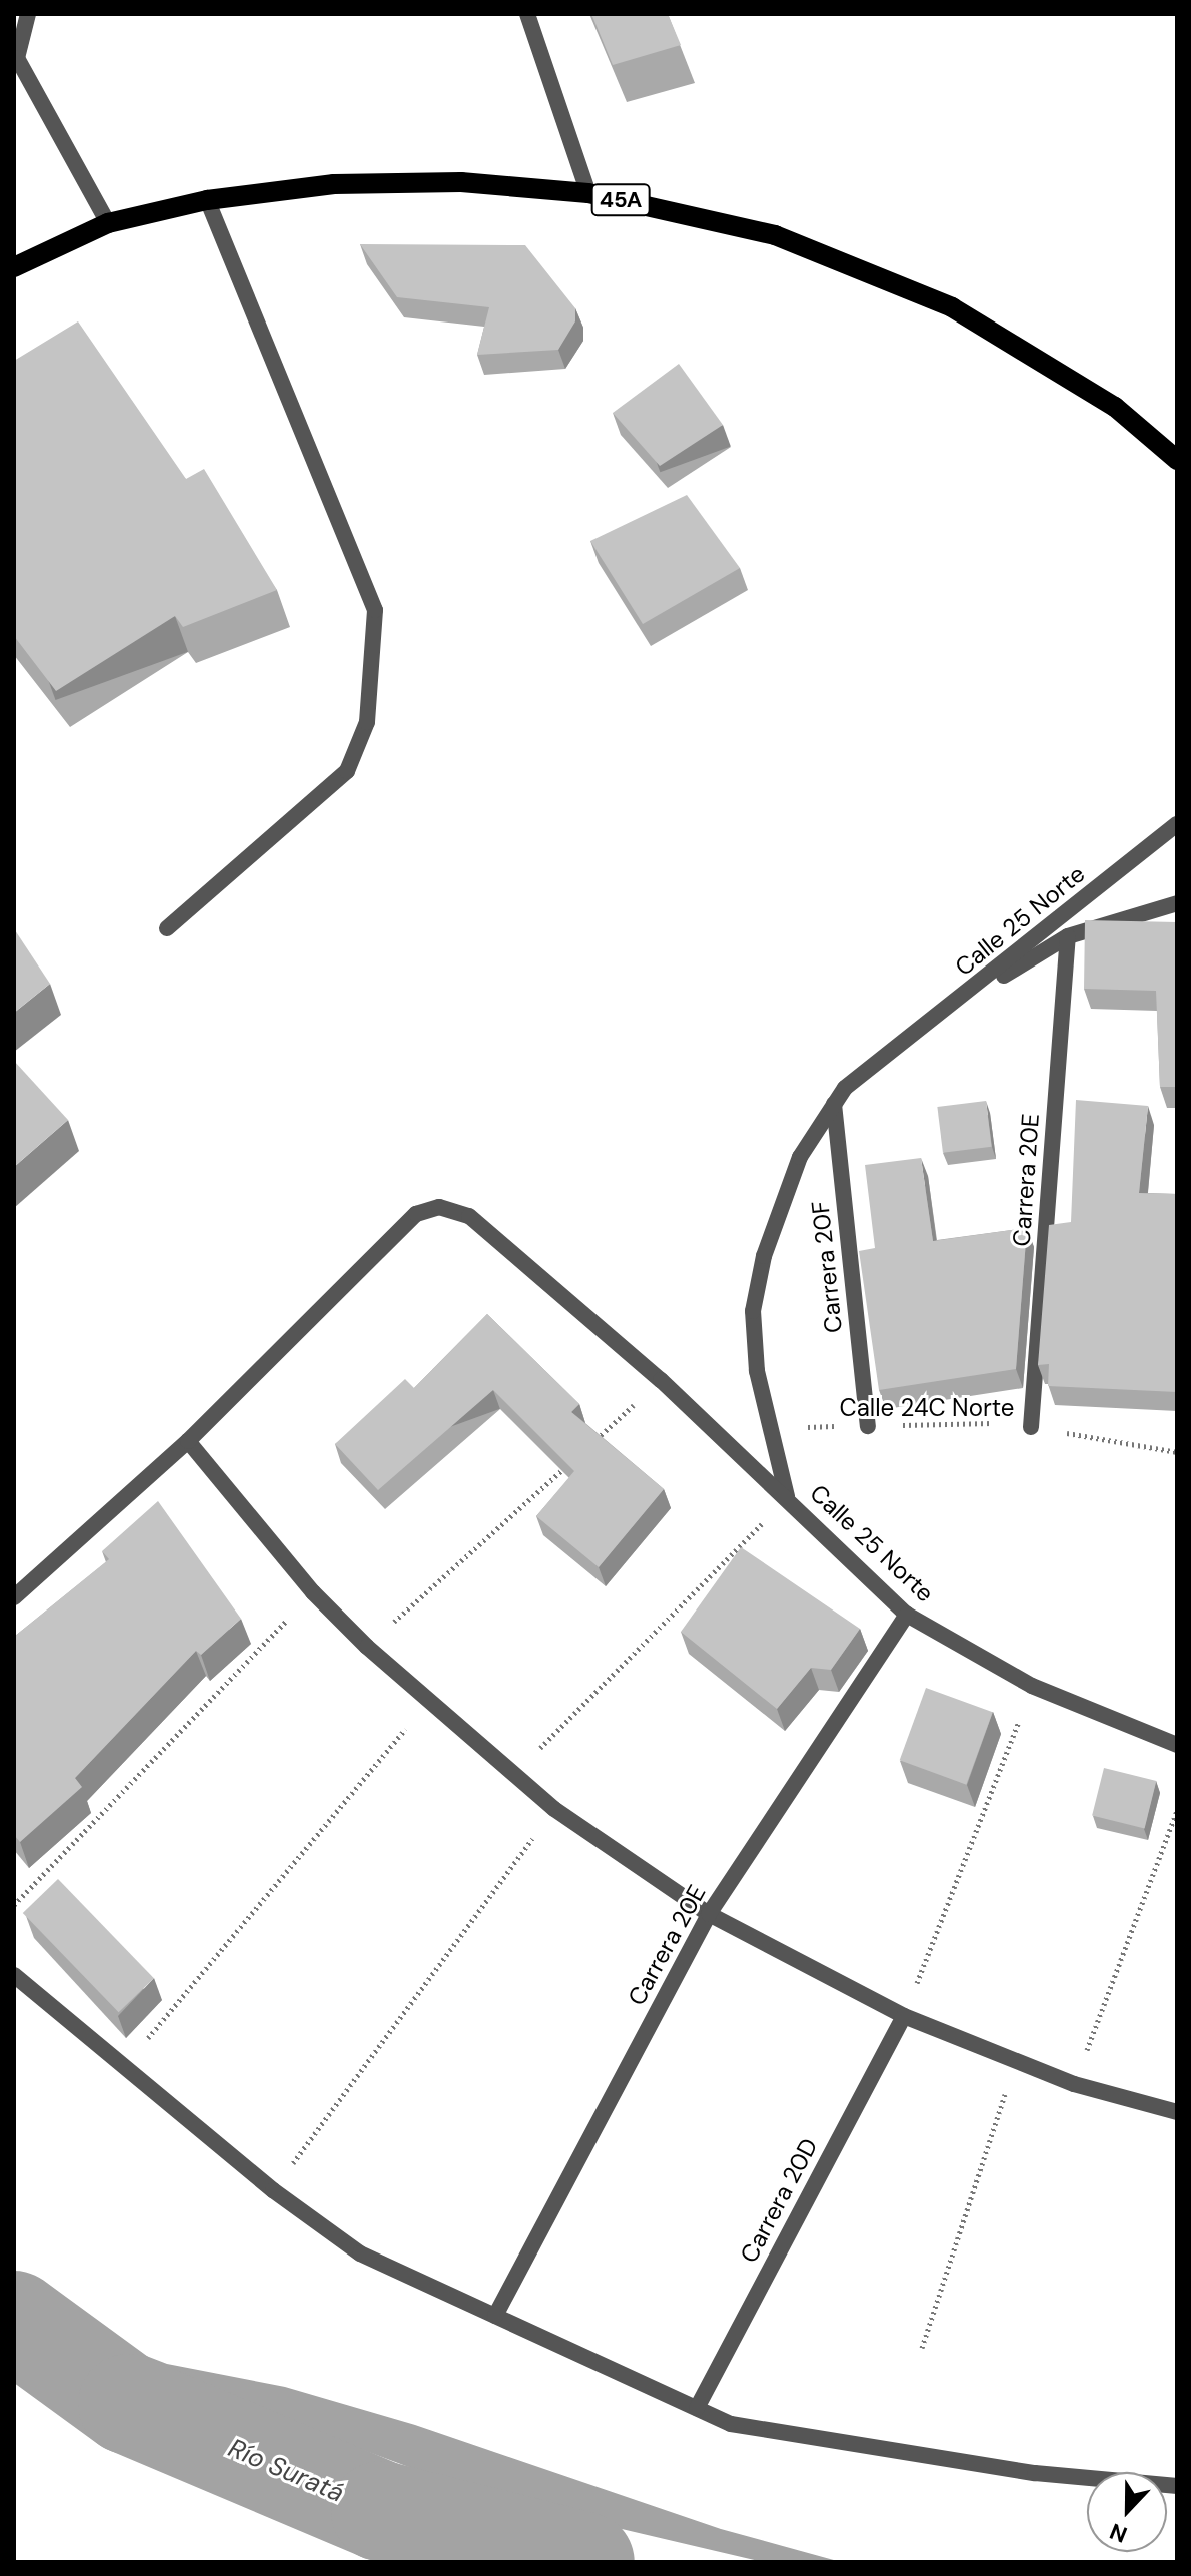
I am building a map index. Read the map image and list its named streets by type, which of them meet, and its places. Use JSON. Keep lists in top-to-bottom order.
{
  "streets": {
    "main road": ["45A"],
    "street": [
      "Calle 25 Norte",
      "Carrera 20E",
      "Carrera 20F",
      "Carrera 20D"
    ],
    "path": ["Calle 24C Norte"]
  },
  "crossings": [
    ["Calle 25 Norte", "Carrera 20E"],
    ["Calle 25 Norte", "Carrera 20F"],
    ["Calle 25 Norte", "Calle 24C Norte"],
    ["Carrera 20E", "Calle 24C Norte"],
    ["Carrera 20F", "Calle 24C Norte"]
  ],
  "water": ["Río Suratá"],
  "north": "bottom"
}
